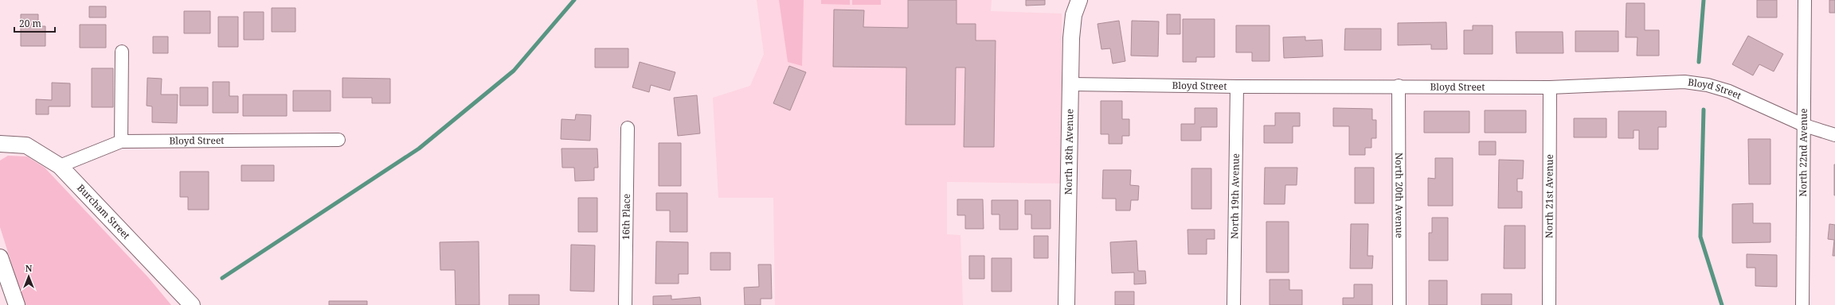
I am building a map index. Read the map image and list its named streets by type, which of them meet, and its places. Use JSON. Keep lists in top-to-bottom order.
{
  "streets": {
    "street": [
      "Bloyd Street",
      "North 18th Avenue",
      "North 22nd Avenue",
      "North 20th Avenue",
      "North 19th Avenue",
      "North 21st Avenue",
      "Burcham Street",
      "16th Place"
    ]
  },
  "crossings": [
    ["Bloyd Street", "North 18th Avenue"],
    ["Bloyd Street", "North 22nd Avenue"],
    ["Bloyd Street", "North 20th Avenue"],
    ["Bloyd Street", "North 19th Avenue"],
    ["Bloyd Street", "North 21st Avenue"],
    ["Bloyd Street", "Burcham Street"]
  ],
  "scale_bar": "20 m",
  "north": "top"
}
